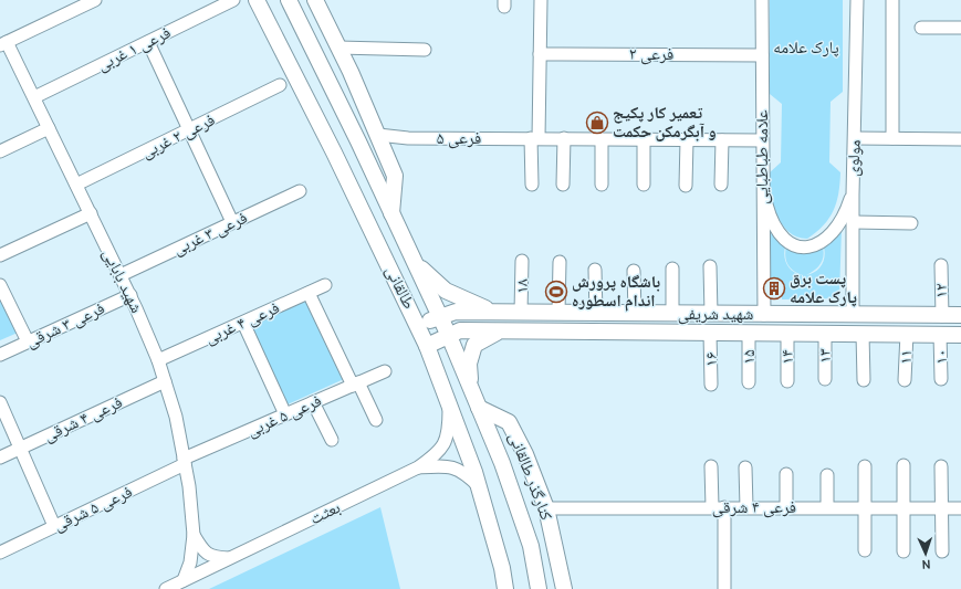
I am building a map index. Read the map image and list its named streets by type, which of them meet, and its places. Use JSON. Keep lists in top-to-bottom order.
{
  "streets": {
    "main road": ["طالقانی", "شهید شریفی", "کنارگذر طالقانی"],
    "street": [
      "فرعی ۱ غربی",
      "فرعی ۲",
      "فرعی ۲ غربی",
      "فرعی ۵",
      "علامه طباطبایی",
      "مولوی",
      "فرعی ۳ غربی",
      "شهید بابایی",
      "۱۸",
      "۱۲",
      "فرعی ۴ غربی",
      "فرعی ۳ شرقی",
      "۱۳",
      "۱۵",
      "۱۴",
      "۱۱",
      "۱۰",
      "۱۶",
      "فرعی ۵ غربی",
      "فرعی ۴ شرقی",
      "فرعی ۵ شرقی",
      "بعثت"
    ]
  },
  "crossings": [
    ["فرعی ۱ غربی", "شهید بابایی"],
    ["فرعی ۲", "علامه طباطبایی"],
    ["فرعی ۲ غربی", "شهید بابایی"],
    ["فرعی ۵", "علامه طباطبایی"],
    ["علامه طباطبایی", "شهید شریفی"],
    ["مولوی", "شهید شریفی"],
    ["فرعی ۳ غربی", "شهید بابایی"],
    ["شهید بابایی", "فرعی ۴ غربی"],
    ["شهید بابایی", "فرعی ۳ شرقی"],
    ["شهید بابایی", "فرعی ۵ غربی"],
    ["شهید بابایی", "فرعی ۴ شرقی"],
    ["شهید بابایی", "فرعی ۵ شرقی"],
    ["شهید بابایی", "بعثت"],
    ["۱۸", "شهید شریفی"],
    ["طالقانی", "شهید شریفی"],
    ["طالقانی", "کنارگذر طالقانی"],
    ["طالقانی", "بعثت"],
    ["۱۲", "شهید شریفی"],
    ["شهید شریفی", "۱۳"],
    ["شهید شریفی", "۱۵"],
    ["شهید شریفی", "۱۴"],
    ["شهید شریفی", "۱۱"],
    ["شهید شریفی", "۱۰"],
    ["شهید شریفی", "۱۶"],
    ["فرعی ۵ غربی", "فرعی ۵ شرقی"],
    ["فرعی ۴ شرقی", "کنارگذر طالقانی"]
  ],
  "parks": ["پارک علامه"],
  "places": {
    "shop": ["تعمیر کار پکیج و آبگرمکن حکمت"],
    "building": ["پست برق پارک علامه"],
    "sports": ["باشگاه پرورش اندام اسطوره"]
  },
  "north": "bottom"
}
